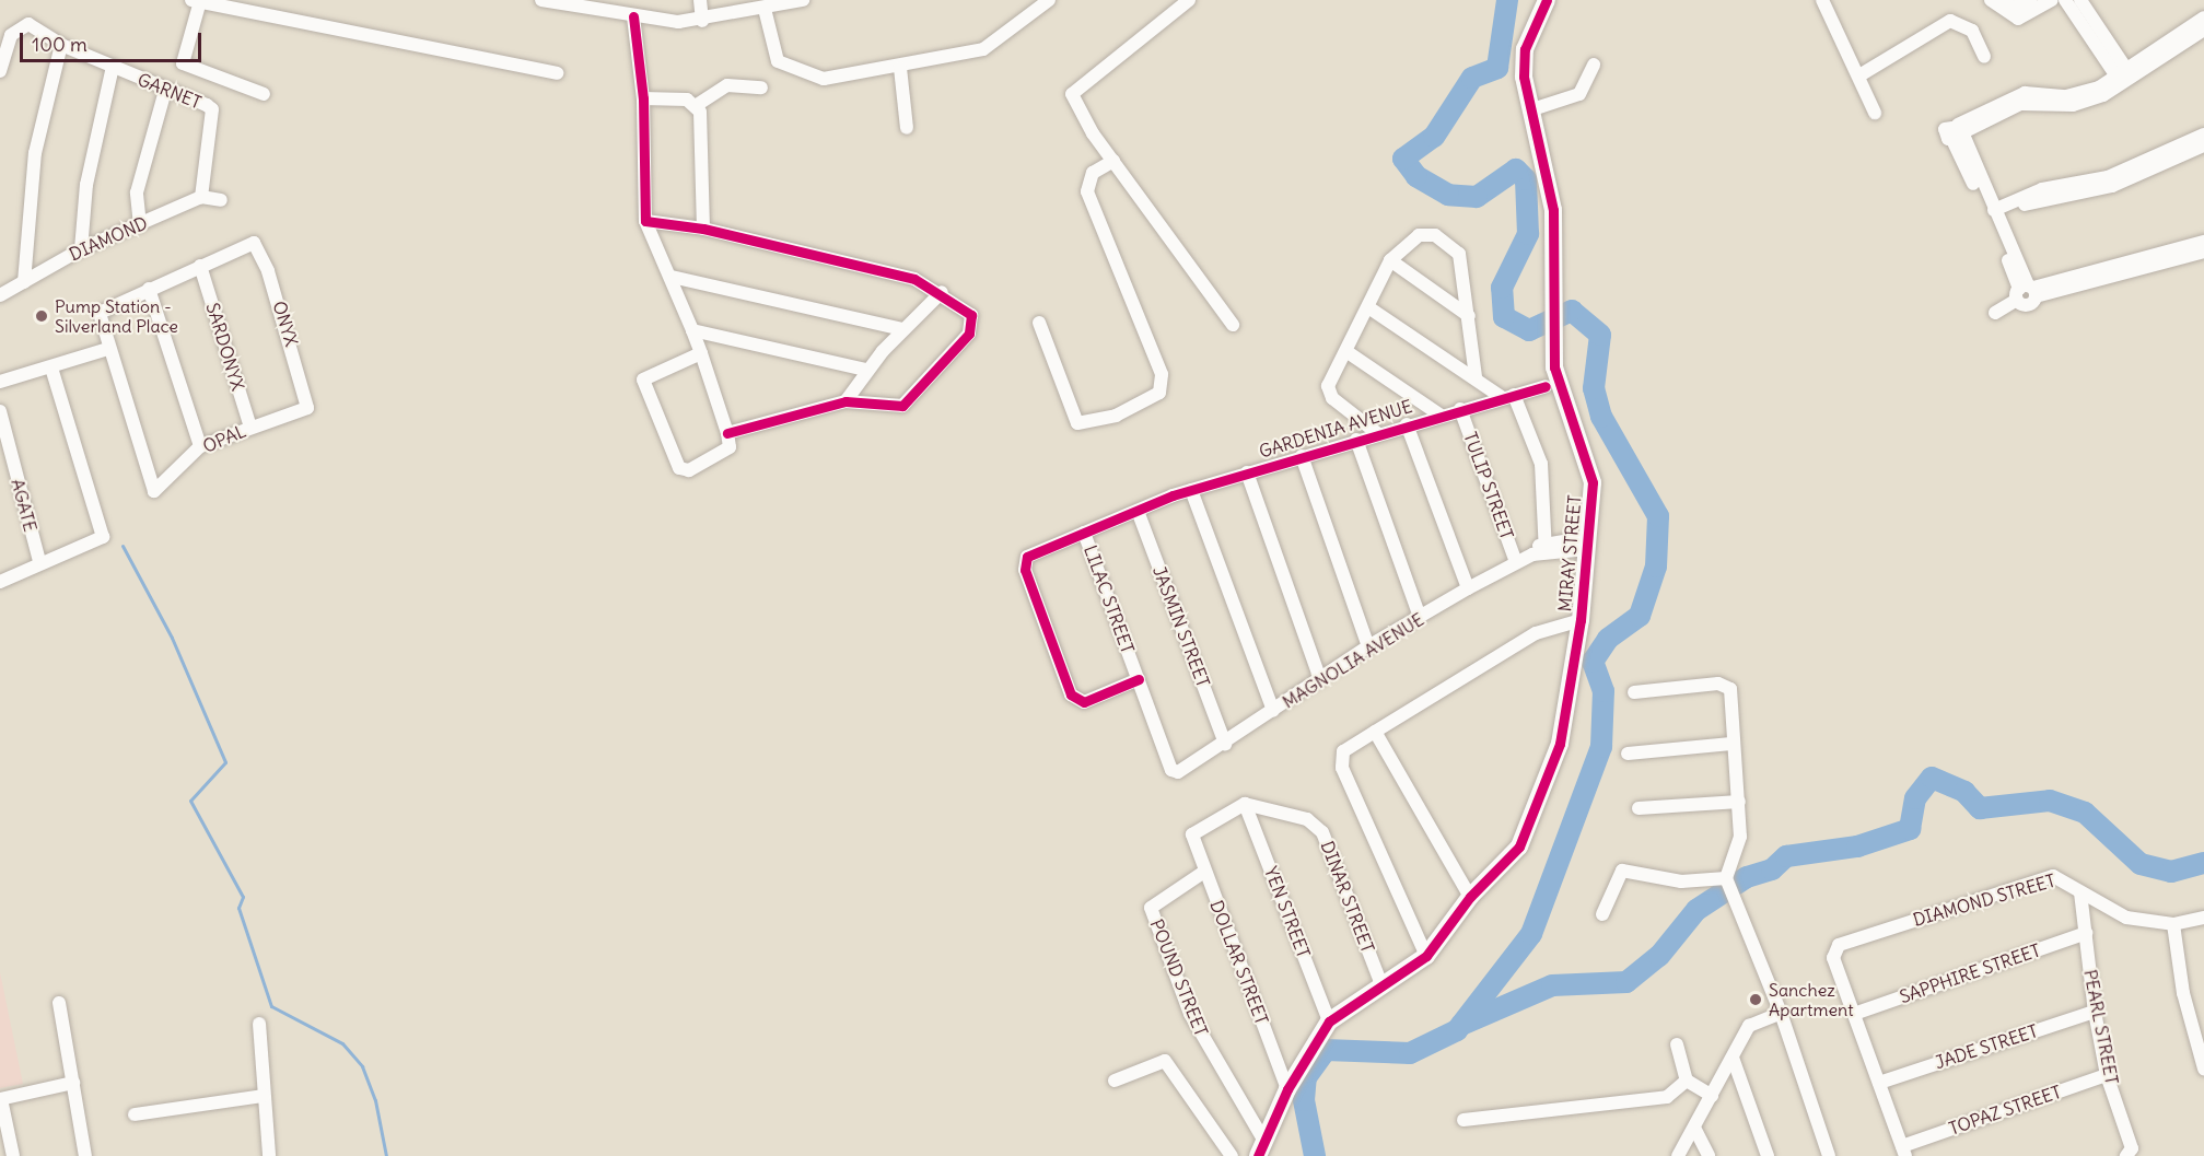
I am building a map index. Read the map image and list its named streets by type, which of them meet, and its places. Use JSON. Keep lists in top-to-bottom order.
{
  "streets": {
    "street": [
      "GARNET",
      "DIAMOND",
      "ONYX",
      "SARDONYX",
      "GARDENIA AVENUE",
      "OPAL",
      "TULIP STREET",
      "AGATE",
      "MIRAY STREET",
      "LILAC STREET",
      "JASMIN STREET",
      "MAGNOLIA AVENUE",
      "DINAR STREET",
      "DIAMOND STREET",
      "YEN STREET",
      "DOLLAR STREET",
      "SAPPHIRE STREET",
      "POUND STREET",
      "PEARL STREET",
      "JADE STREET",
      "TOPAZ STREET"
    ]
  },
  "crossings": [
    ["GARNET", "DIAMOND"],
    ["ONYX", "SARDONYX"],
    ["ONYX", "OPAL"],
    ["SARDONYX", "OPAL"],
    ["GARDENIA AVENUE", "TULIP STREET"],
    ["GARDENIA AVENUE", "LILAC STREET"],
    ["GARDENIA AVENUE", "JASMIN STREET"],
    ["TULIP STREET", "MAGNOLIA AVENUE"],
    ["MIRAY STREET", "MAGNOLIA AVENUE"],
    ["MIRAY STREET", "DINAR STREET"],
    ["MIRAY STREET", "YEN STREET"],
    ["LILAC STREET", "MAGNOLIA AVENUE"],
    ["JASMIN STREET", "MAGNOLIA AVENUE"],
    ["DINAR STREET", "YEN STREET"],
    ["DINAR STREET", "DOLLAR STREET"],
    ["DIAMOND STREET", "SAPPHIRE STREET"],
    ["DIAMOND STREET", "PEARL STREET"],
    ["YEN STREET", "DOLLAR STREET"],
    ["DOLLAR STREET", "POUND STREET"],
    ["SAPPHIRE STREET", "PEARL STREET"],
    ["PEARL STREET", "JADE STREET"],
    ["PEARL STREET", "TOPAZ STREET"]
  ],
  "places": ["Pump Station - Silverland Place", "Sanchez Apartment"],
  "scale_bar": "100 m"
}
